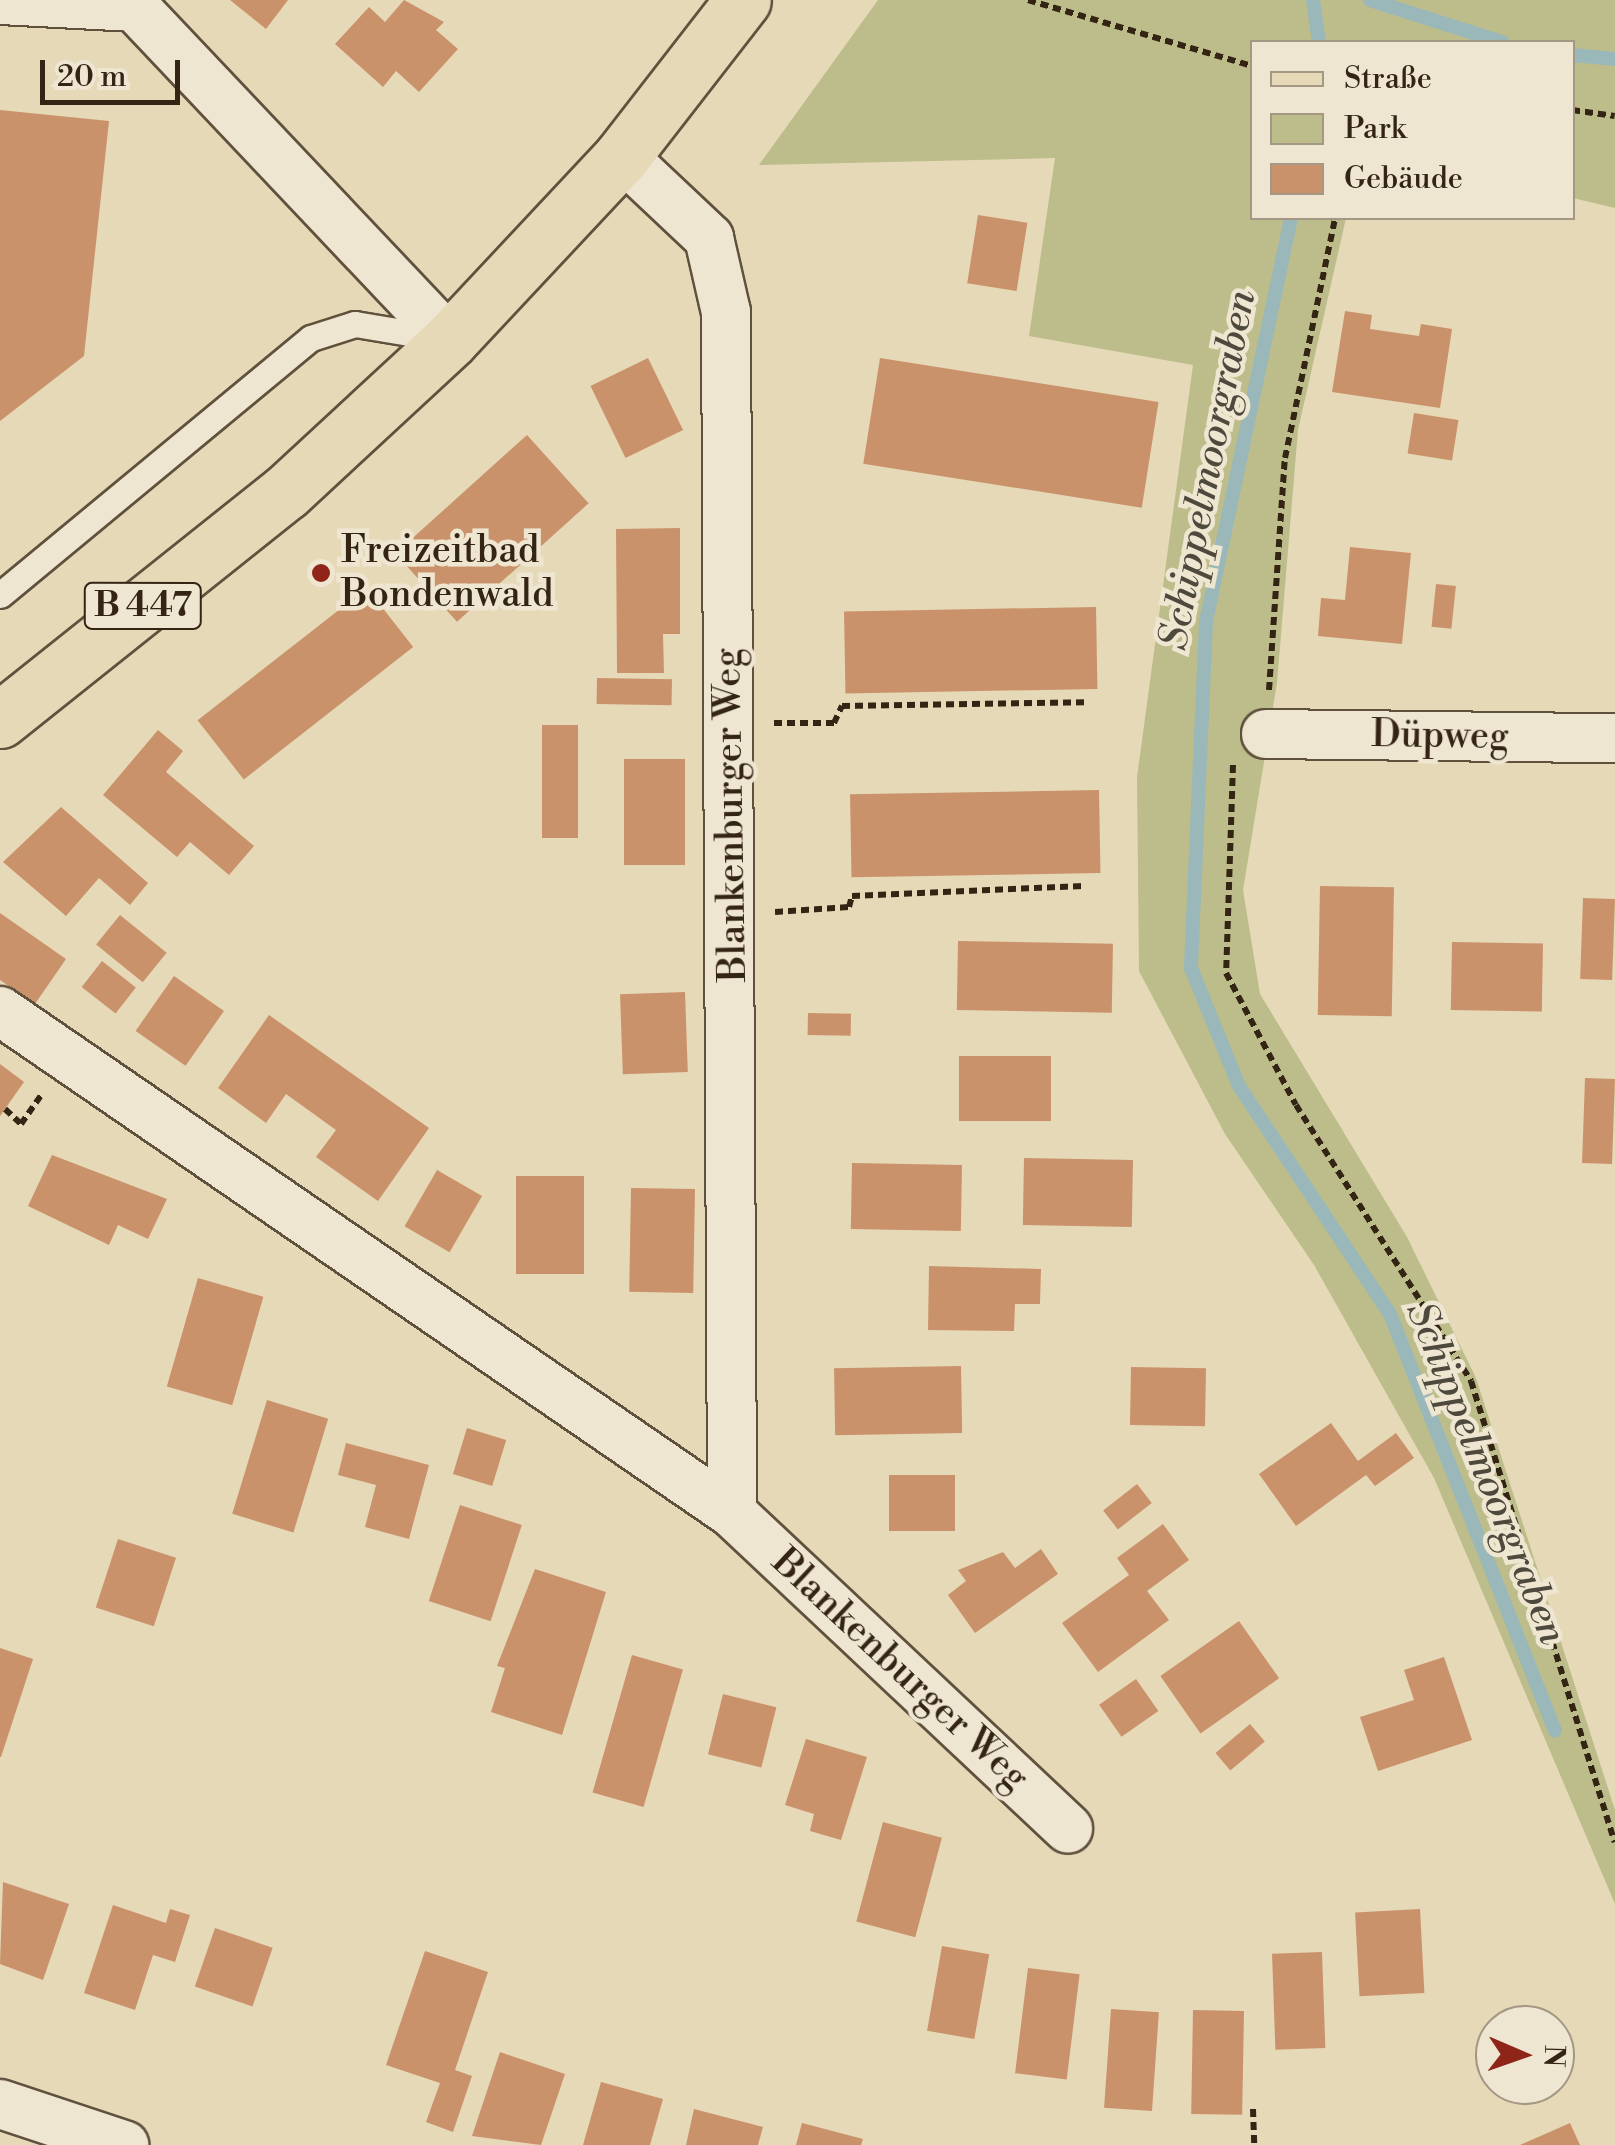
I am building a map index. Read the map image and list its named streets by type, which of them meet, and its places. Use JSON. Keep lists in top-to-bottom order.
{
  "streets": {
    "main road": ["B 447"],
    "street": ["Düpweg", "Blankenburger Weg"]
  },
  "crossings": [
    ["B 447", "Blankenburger Weg"]
  ],
  "water": ["Schippelmoorgraben"],
  "places": ["Freizeitbad Bondenwald"],
  "legend": ["Straße", "Park", "Gebäude"],
  "scale_bar": "20 m",
  "north": "right"
}
